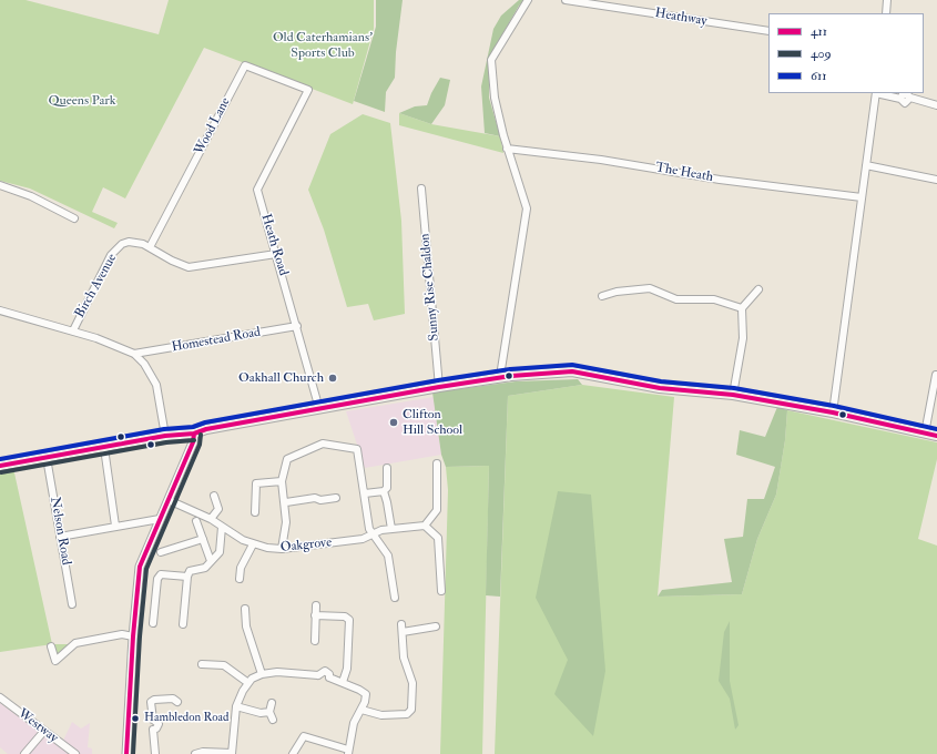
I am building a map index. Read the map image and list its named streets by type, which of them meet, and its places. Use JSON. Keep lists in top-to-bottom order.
{
  "streets": {
    "street": [
      "Heathway",
      "Wood Lane",
      "The Heath",
      "Heath Road",
      "Birch Avenue",
      "Sunny Rise Chaldon",
      "Homestead Road",
      "Nelson Road",
      "Oakgrove",
      "Westway"
    ]
  },
  "crossings": [
    ["Wood Lane", "Heath Road"],
    ["Wood Lane", "Birch Avenue"],
    ["Heath Road", "Birch Avenue"],
    ["Heath Road", "Homestead Road"]
  ],
  "parks": ["Old Caterhamians' Sports Club", "Queens Park"],
  "places": ["Oakhall Church", "Clifton Hill School", "Hambledon Road"],
  "lines": ["transit line 611", "transit line 411", "transit line 409"],
  "legend": ["411", "409", "611"]
}
